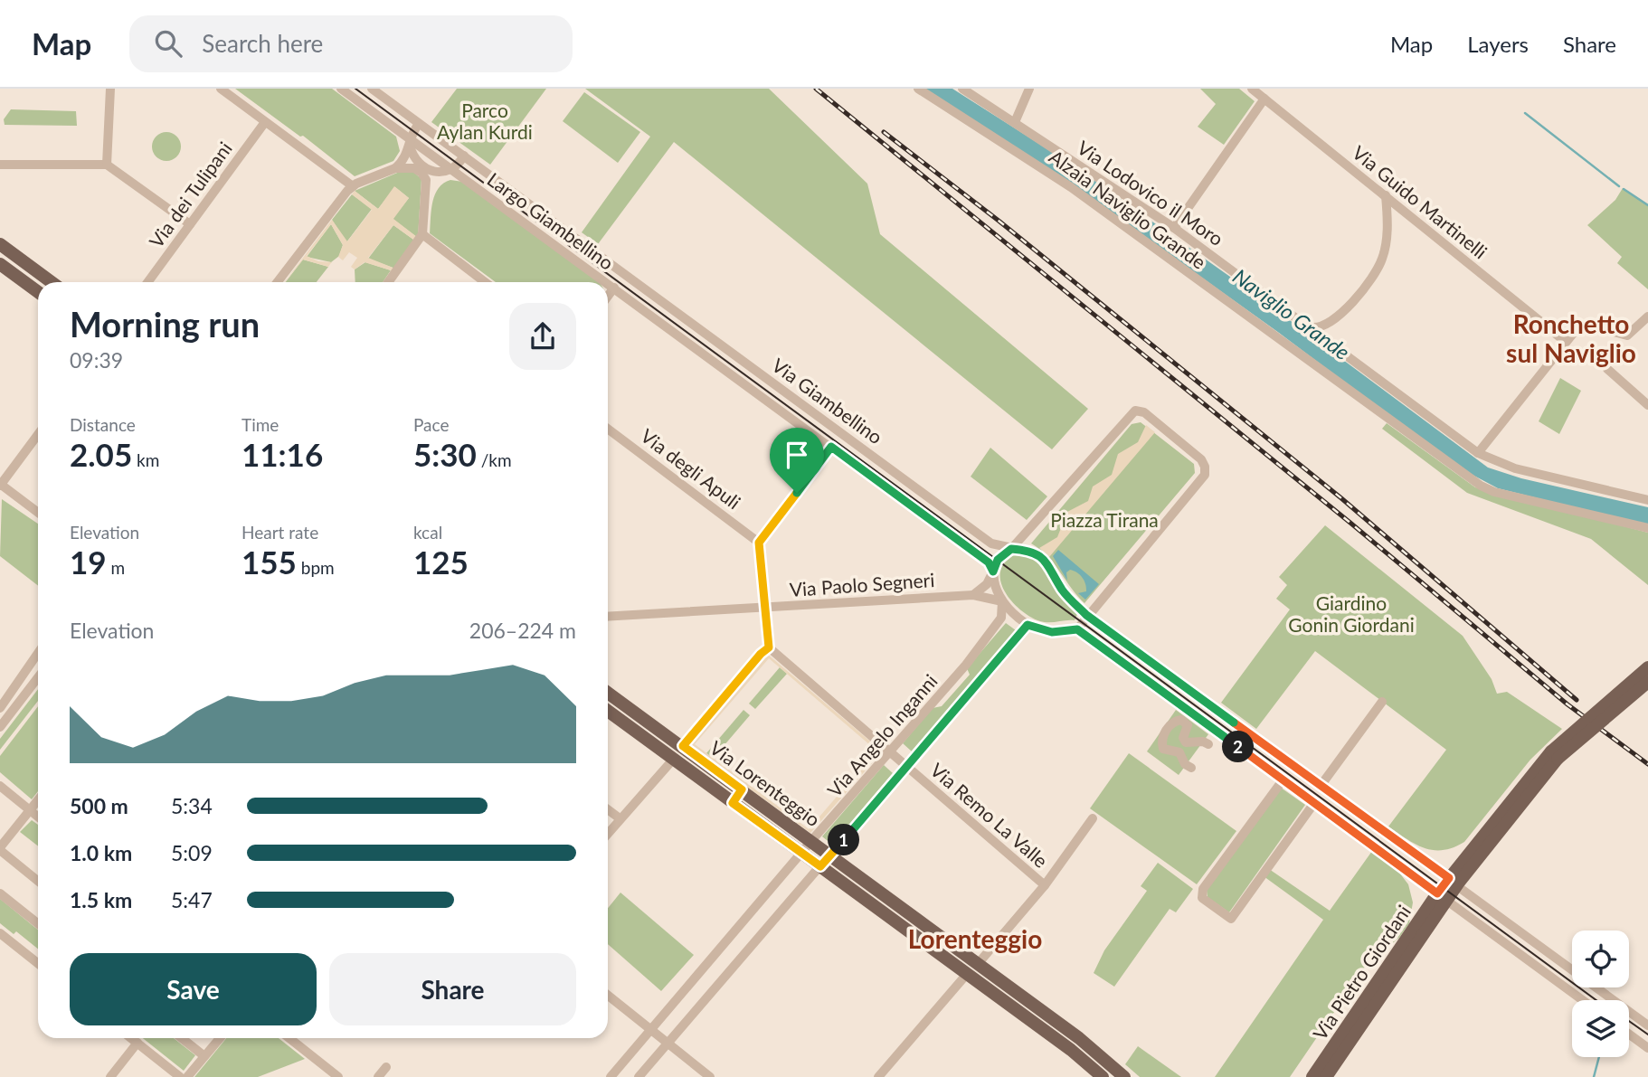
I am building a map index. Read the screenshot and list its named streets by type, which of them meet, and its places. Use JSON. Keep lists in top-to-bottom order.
{
  "streets": {
    "main road": ["Via Lorenteggio", "Via Pietro Giordani"],
    "street": [
      "Via Lodovico il Moro",
      "Via dei Tulipani",
      "Via Guido Martinelli",
      "Alzaia Naviglio Grande",
      "Largo Giambellino",
      "Via Giambellino",
      "Via degli Apuli",
      "Via Paolo Segneri",
      "Via Angelo Inganni",
      "Via Remo La Valle"
    ]
  },
  "crossings": [
    ["Largo Giambellino", "Via Giambellino"],
    ["Via Paolo Segneri", "Via Angelo Inganni"],
    ["Via Angelo Inganni", "Via Lorenteggio"],
    ["Via Angelo Inganni", "Via Remo La Valle"]
  ],
  "districts": ["Ronchetto sul Naviglio", "Lorenteggio"],
  "water": ["Naviglio Grande"],
  "parks": ["Parco Aylan Kurdi", "Piazza Tirana", "Giardino Gonin Giordani"],
  "page": {
    "header": "Map",
    "search": "Search here",
    "nav": ["Map", "Layers", "Share"],
    "heading": ["Morning run", "09:39"],
    "stats": [
      ["Distance", "2.05 km"],
      ["Time", "11:16"],
      ["Pace", "5:30 /km"],
      ["Elevation", "19 m"],
      ["Heart rate", "155 bpm"],
      ["kcal", "125"]
    ],
    "chart": ["Elevation", "206–224 m"],
    "pins": ["2", "1"],
    "list": [
      {
        "name": "500 m",
        "note": "5:34"
      },
      {
        "name": "1.0 km",
        "note": "5:09"
      },
      {
        "name": "1.5 km",
        "note": "5:47"
      }
    ],
    "buttons": ["Save", "Share"]
  }
}
